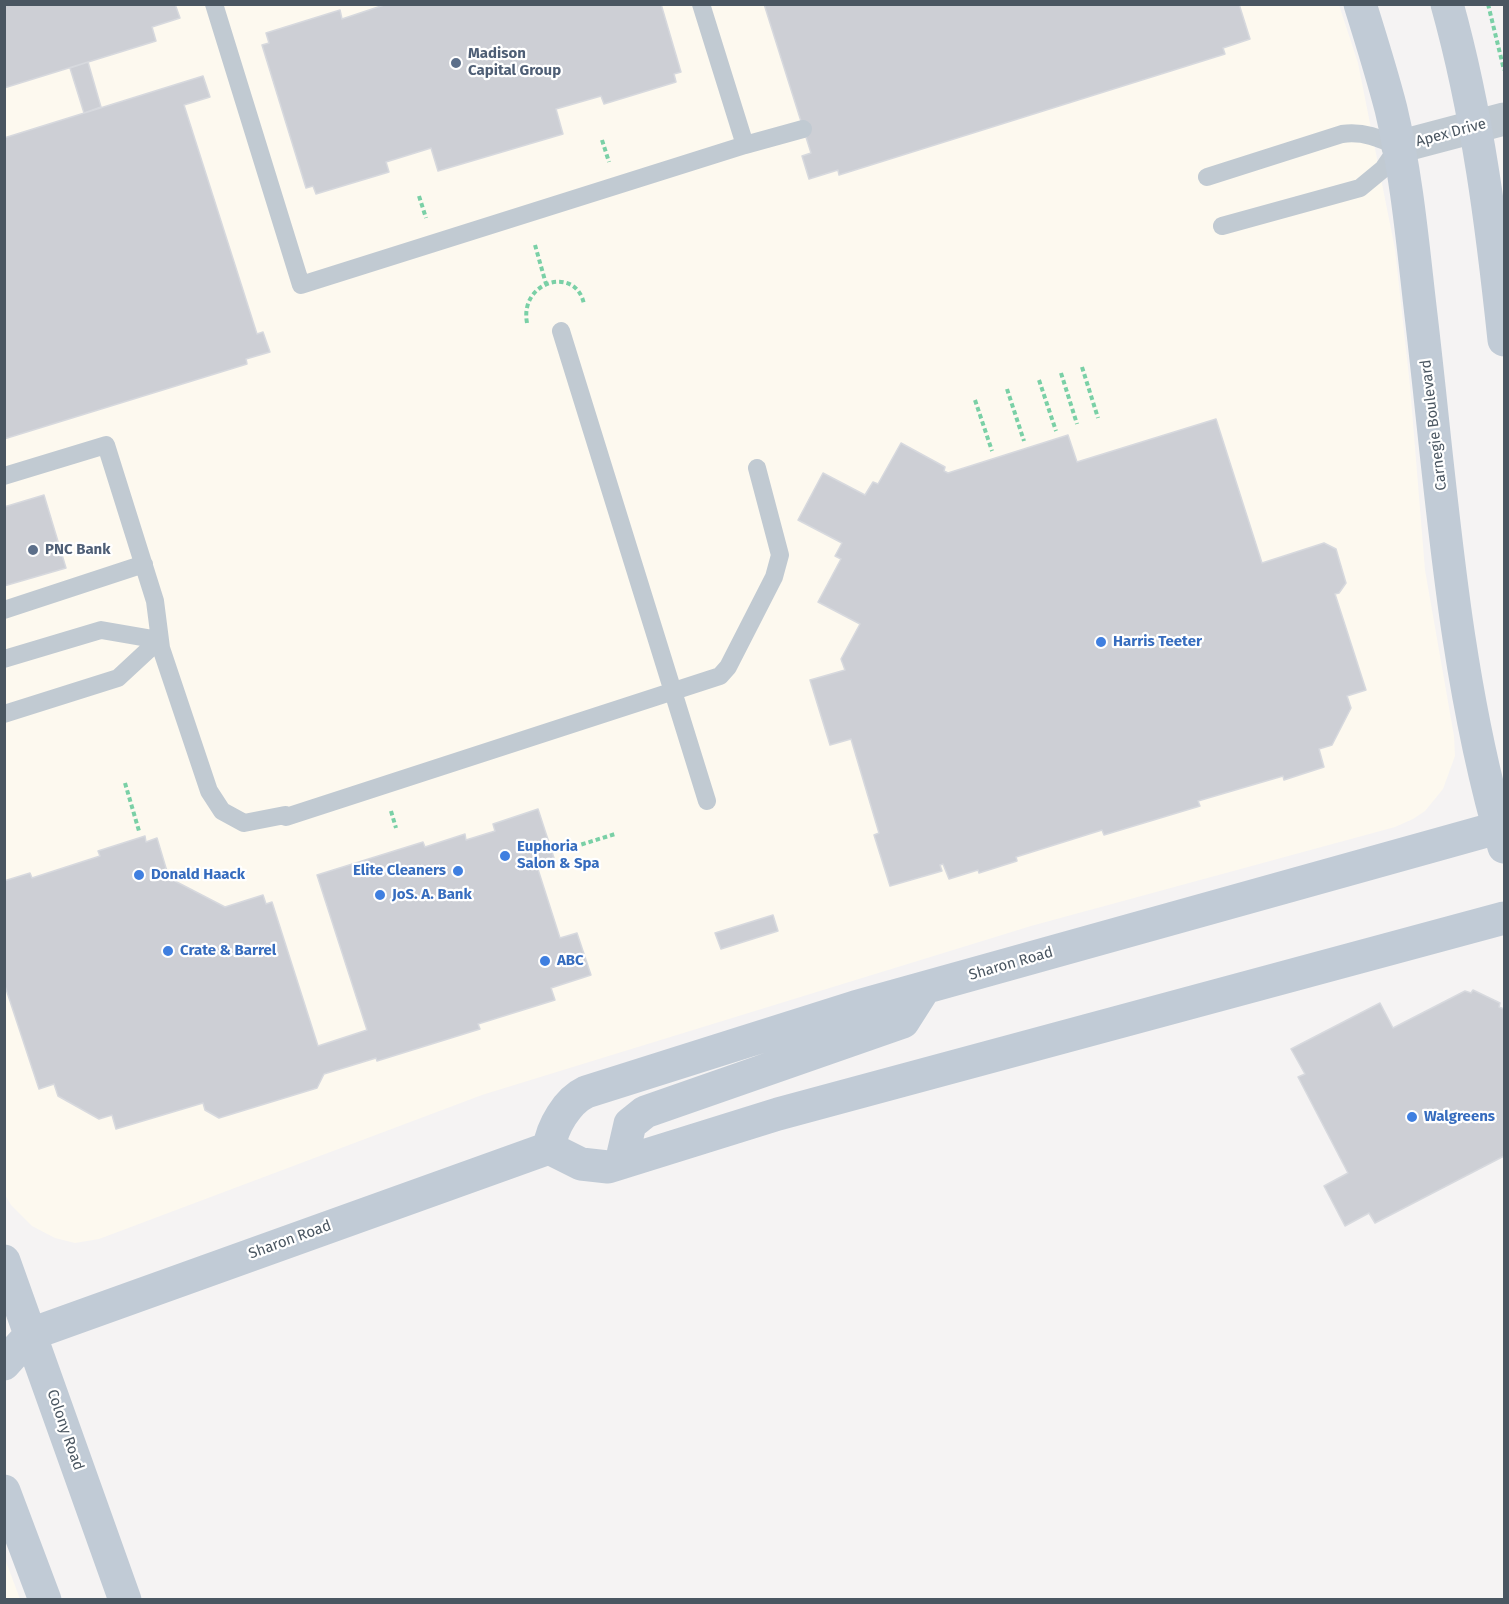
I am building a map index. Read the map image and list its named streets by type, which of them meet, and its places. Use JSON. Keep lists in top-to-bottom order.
{
  "streets": {
    "main road": ["Carnegie Boulevard", "Sharon Road", "Colony Road"],
    "street": ["Apex Drive"]
  },
  "crossings": [
    ["Apex Drive", "Carnegie Boulevard"],
    ["Carnegie Boulevard", "Sharon Road"],
    ["Sharon Road", "Colony Road"]
  ],
  "places": [
    "Madison Capital Group",
    "PNC Bank",
    "Harris Teeter",
    "Euphoria Salon & Spa",
    "Elite Cleaners",
    "Donald Haack",
    "JoS. A. Bank",
    "Crate & Barrel",
    "ABC",
    "Walgreens"
  ]
}
